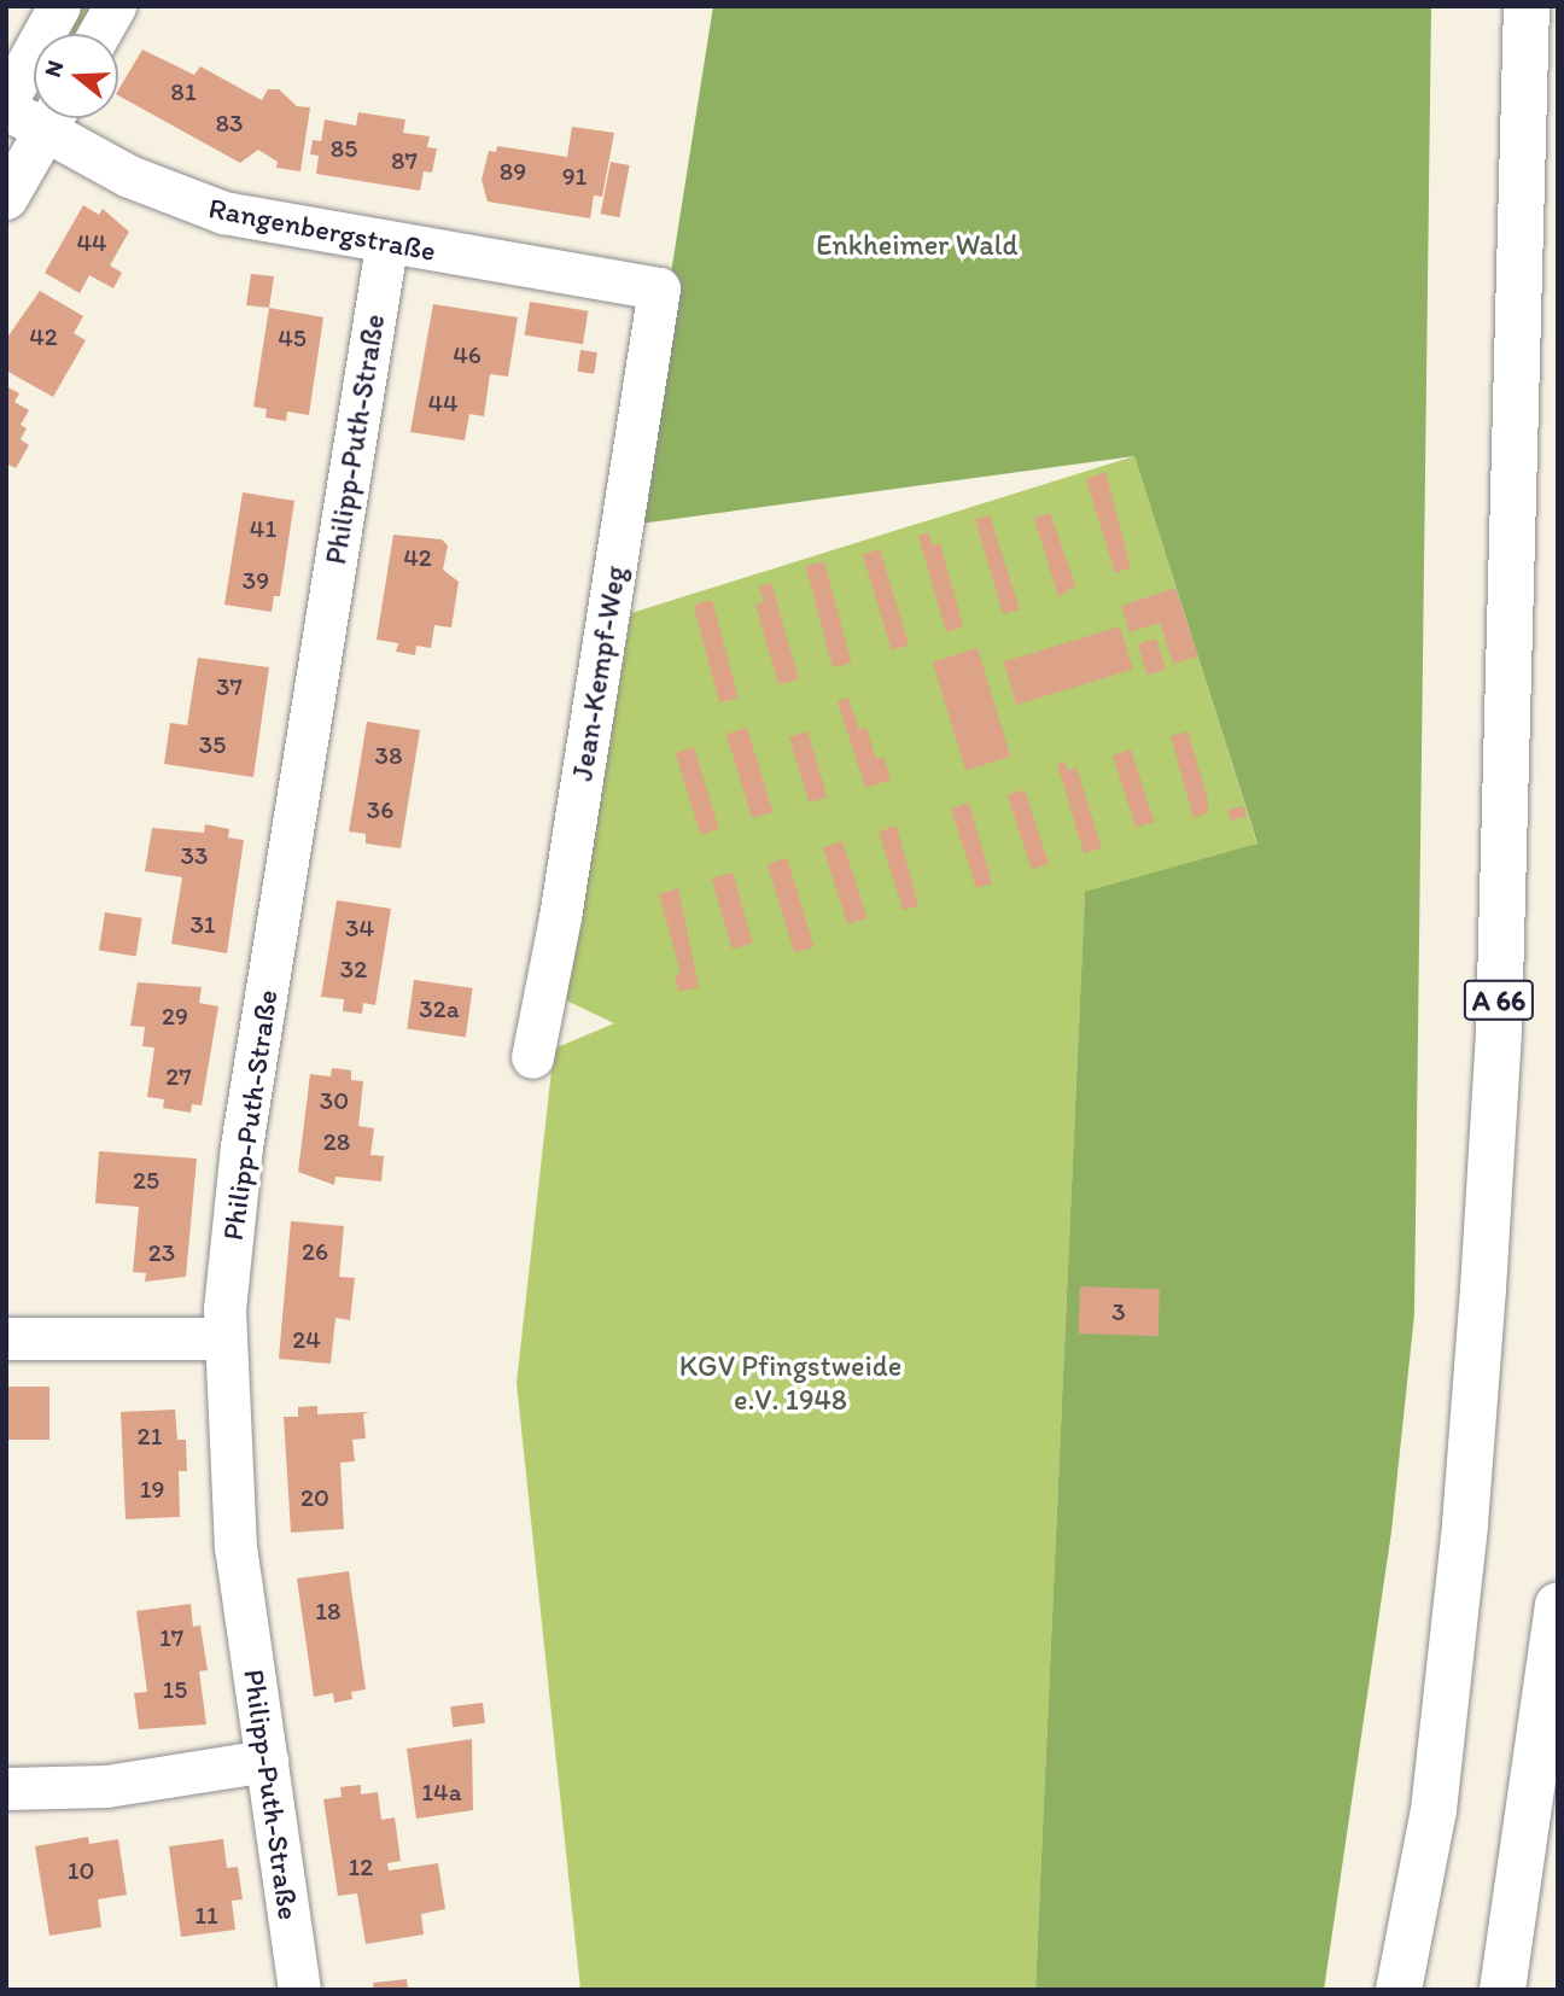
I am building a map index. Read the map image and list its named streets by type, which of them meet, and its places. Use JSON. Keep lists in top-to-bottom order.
{
  "streets": {
    "highway": ["A 66"],
    "street": ["Rangenbergstraße", "Philipp-Puth-Straße", "Jean-Kempf-Weg"]
  },
  "crossings": [
    ["Rangenbergstraße", "Philipp-Puth-Straße"],
    ["Rangenbergstraße", "Jean-Kempf-Weg"]
  ],
  "parks": ["Enkheimer Wald", "KGV Pfingstweide e.V. 1948"],
  "house_numbers": [
    "81",
    "83",
    "85",
    "87",
    "89",
    "91",
    "44",
    "42",
    "45",
    "46",
    "44",
    "41",
    "42",
    "39",
    "37",
    "35",
    "38",
    "36",
    "33",
    "31",
    "34",
    "32",
    "32a",
    "29",
    "27",
    "30",
    "28",
    "25",
    "26",
    "23",
    "3",
    "24",
    "21",
    "19",
    "20",
    "18",
    "17",
    "15",
    "14a",
    "12",
    "10",
    "11"
  ],
  "north": "left"
}
